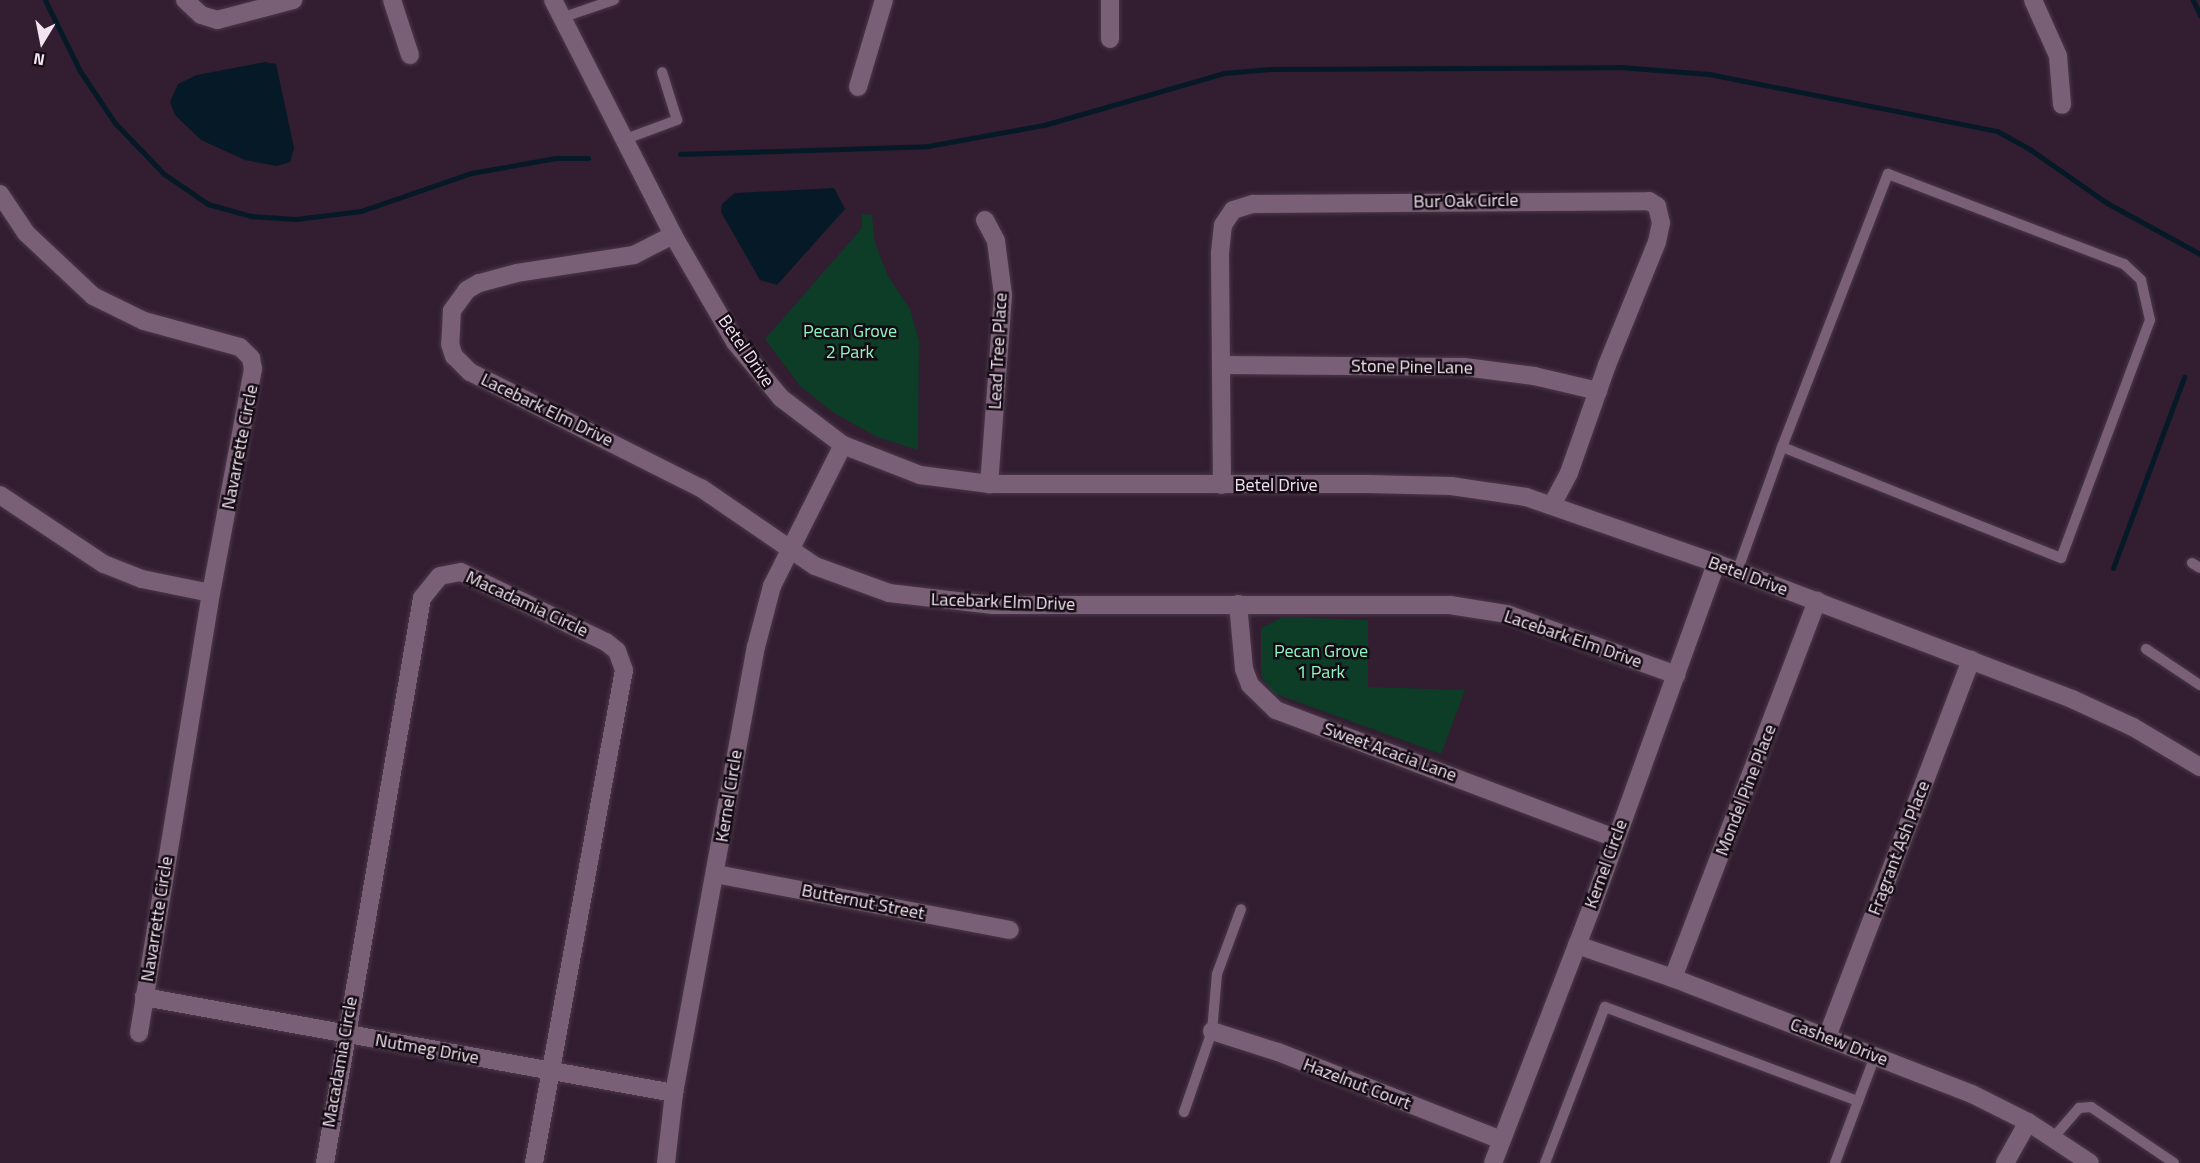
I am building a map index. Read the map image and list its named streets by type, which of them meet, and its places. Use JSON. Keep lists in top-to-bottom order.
{
  "streets": {
    "street": [
      "Bur Oak Circle",
      "Betel Drive",
      "Lead Tree Place",
      "Stone Pine Lane",
      "Lacebark Elm Drive",
      "Navarrette Circle",
      "Macadamia Circle",
      "Sweet Acacia Lane",
      "Mondel Pine Place",
      "Kernel Circle",
      "Fragrant Ash Place",
      "Butternut Street",
      "Cashew Drive",
      "Nutmeg Drive",
      "Hazelnut Court"
    ]
  },
  "crossings": [
    ["Bur Oak Circle", "Betel Drive"],
    ["Bur Oak Circle", "Stone Pine Lane"],
    ["Betel Drive", "Lead Tree Place"],
    ["Betel Drive", "Lacebark Elm Drive"],
    ["Betel Drive", "Mondel Pine Place"],
    ["Betel Drive", "Kernel Circle"],
    ["Betel Drive", "Fragrant Ash Place"],
    ["Lacebark Elm Drive", "Sweet Acacia Lane"],
    ["Lacebark Elm Drive", "Kernel Circle"],
    ["Navarrette Circle", "Nutmeg Drive"],
    ["Macadamia Circle", "Nutmeg Drive"],
    ["Sweet Acacia Lane", "Kernel Circle"],
    ["Mondel Pine Place", "Cashew Drive"],
    ["Kernel Circle", "Butternut Street"],
    ["Kernel Circle", "Cashew Drive"],
    ["Kernel Circle", "Nutmeg Drive"],
    ["Kernel Circle", "Hazelnut Court"],
    ["Fragrant Ash Place", "Cashew Drive"]
  ],
  "parks": ["Pecan Grove 2 Park", "Pecan Grove 1 Park"],
  "north": "bottom"
}
